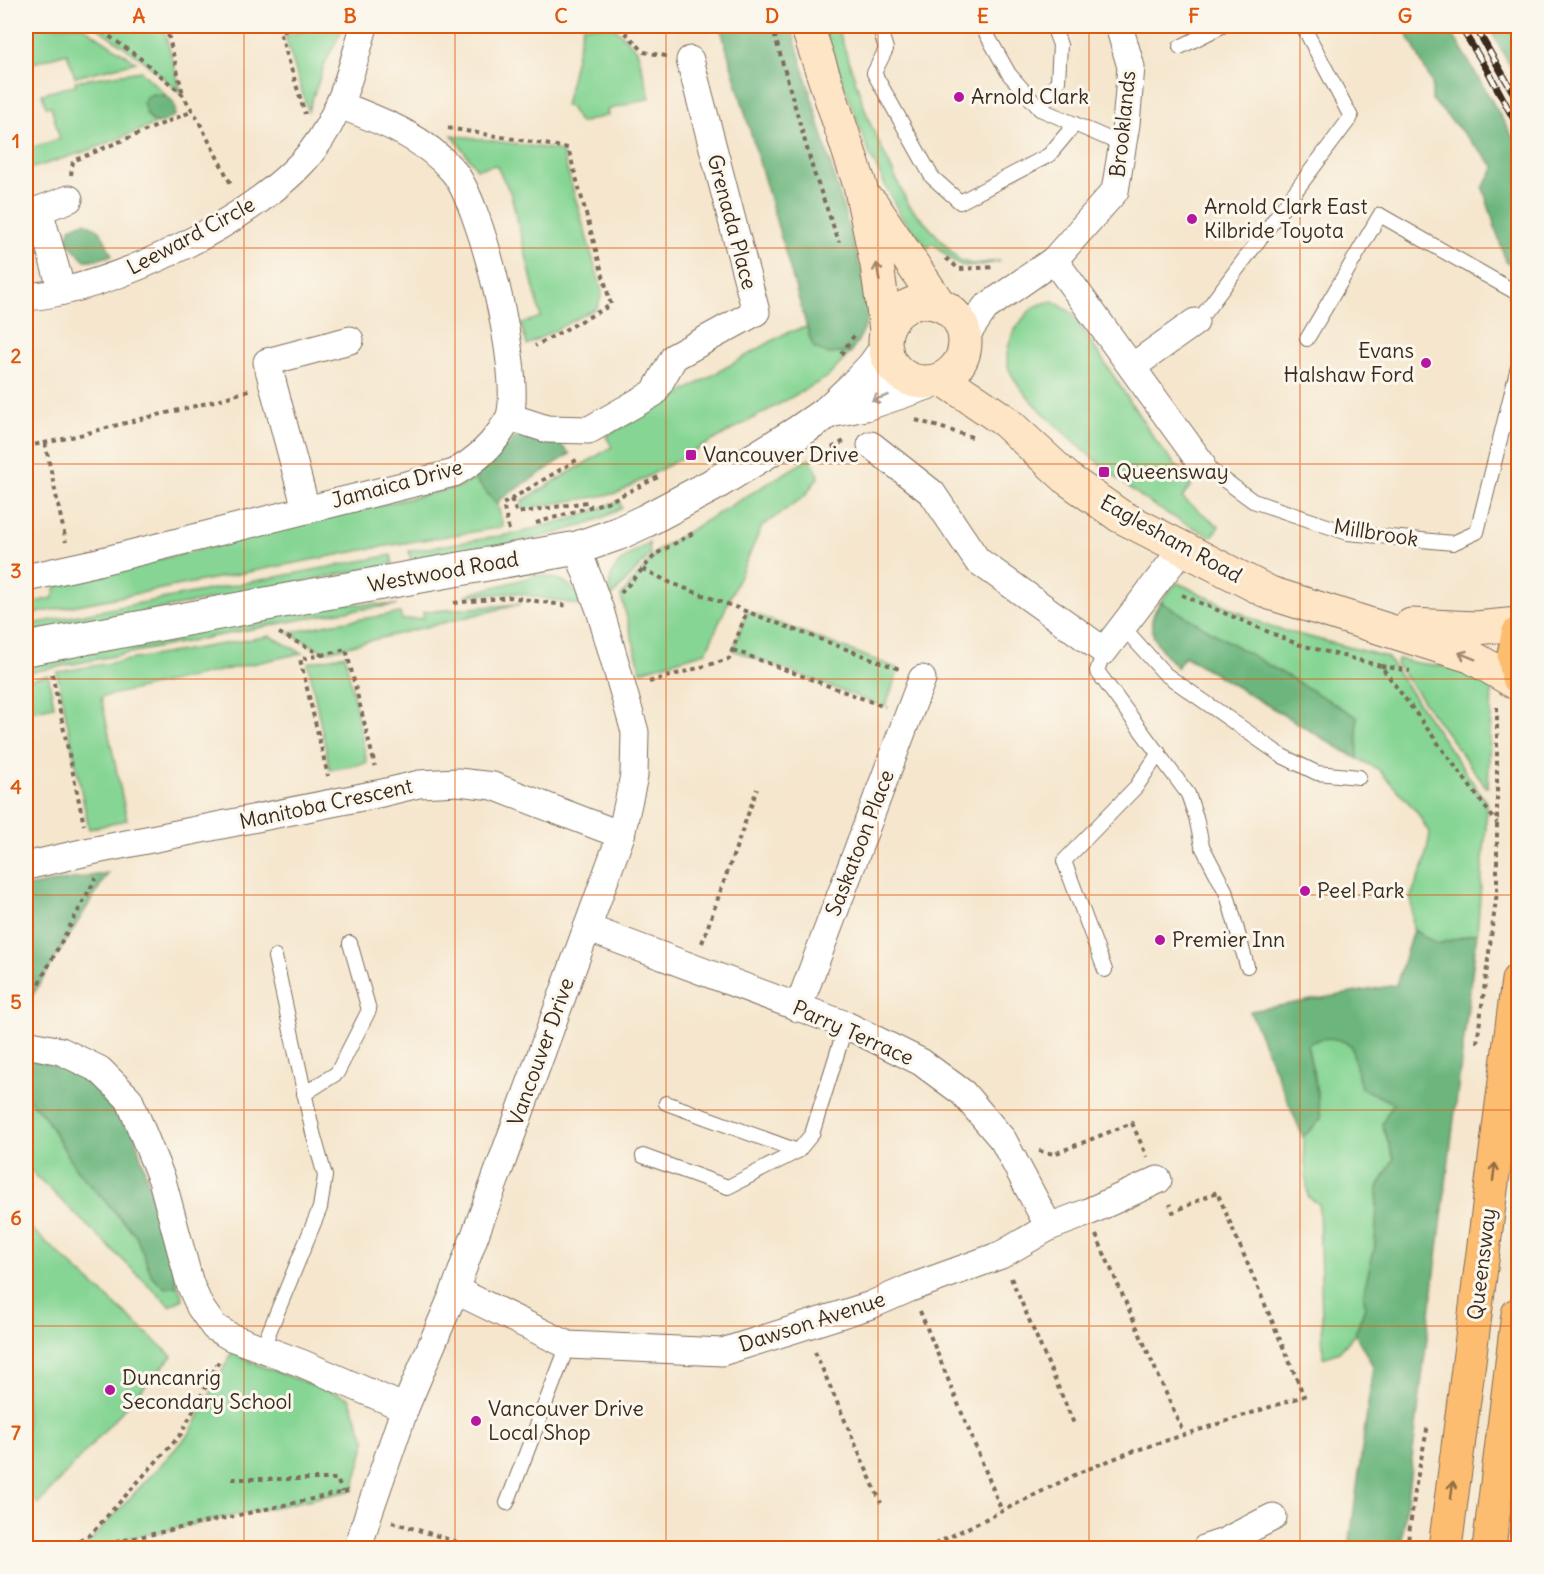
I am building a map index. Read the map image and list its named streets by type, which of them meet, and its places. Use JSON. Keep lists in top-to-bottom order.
{
  "streets": {
    "highway": ["Queensway"],
    "main road": ["Eaglesham Road"],
    "street": [
      "Brooklands",
      "Grenada Place",
      "Leeward Circle",
      "Jamaica Drive",
      "Millbrook",
      "Westwood Road",
      "Manitoba Crescent",
      "Saskatoon Place",
      "Parry Terrace",
      "Vancouver Drive",
      "Dawson Avenue"
    ]
  },
  "crossings": [
    ["Brooklands", "Millbrook"],
    ["Brooklands", "Eaglesham Road"],
    ["Brooklands", "Westwood Road"],
    ["Leeward Circle", "Jamaica Drive"],
    ["Eaglesham Road", "Westwood Road"],
    ["Westwood Road", "Vancouver Drive"],
    ["Manitoba Crescent", "Vancouver Drive"],
    ["Saskatoon Place", "Parry Terrace"],
    ["Parry Terrace", "Vancouver Drive"],
    ["Parry Terrace", "Dawson Avenue"],
    ["Vancouver Drive", "Dawson Avenue"]
  ],
  "places": {
    "other": [
      "Arnold Clark",
      "Arnold Clark East Kilbride Toyota",
      "Evans Halshaw Ford",
      "Peel Park",
      "Premier Inn",
      "Duncanrig Secondary School",
      "Vancouver Drive Local Shop"
    ],
    "transit": ["Vancouver Drive", "Queensway"]
  },
  "grid": {
    "columns": [
      "A",
      "B",
      "C",
      "D",
      "E",
      "F",
      "G"
    ],
    "rows": [
      "1",
      "2",
      "3",
      "4",
      "5",
      "6",
      "7"
    ]
  }
}
